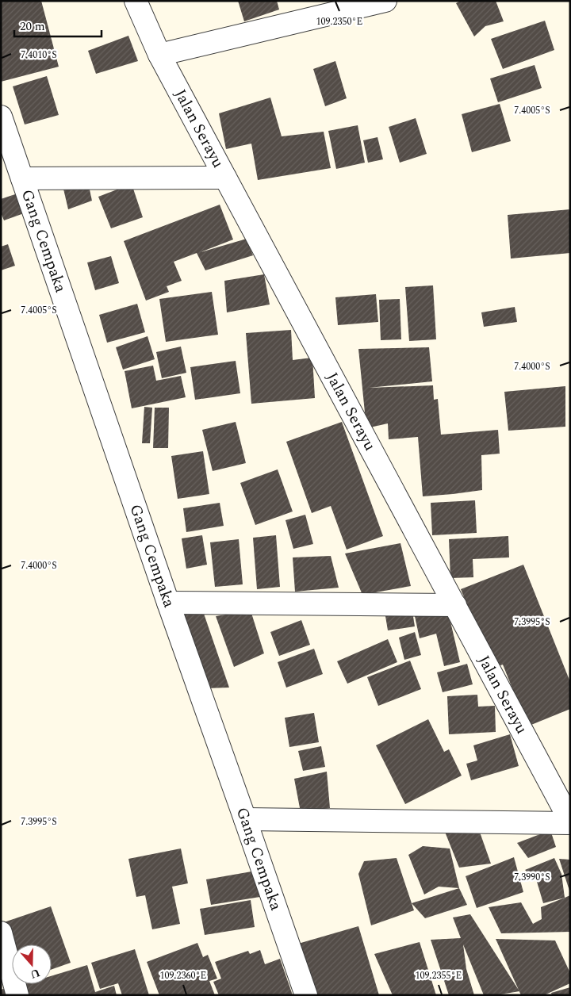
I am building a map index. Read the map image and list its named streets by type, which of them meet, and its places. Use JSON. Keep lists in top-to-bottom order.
{
  "streets": {
    "street": ["Jalan Serayu", "Gang Cempaka"]
  },
  "scale_bar": "20 m",
  "north": "bottom",
  "coordinates": [
    "109.2350°E",
    "7.4010°S",
    "7.4005°S",
    "7.4000°S",
    "7.3995°S",
    "7.3990°S",
    "109.2360°E",
    "109.2355°E"
  ]
}
